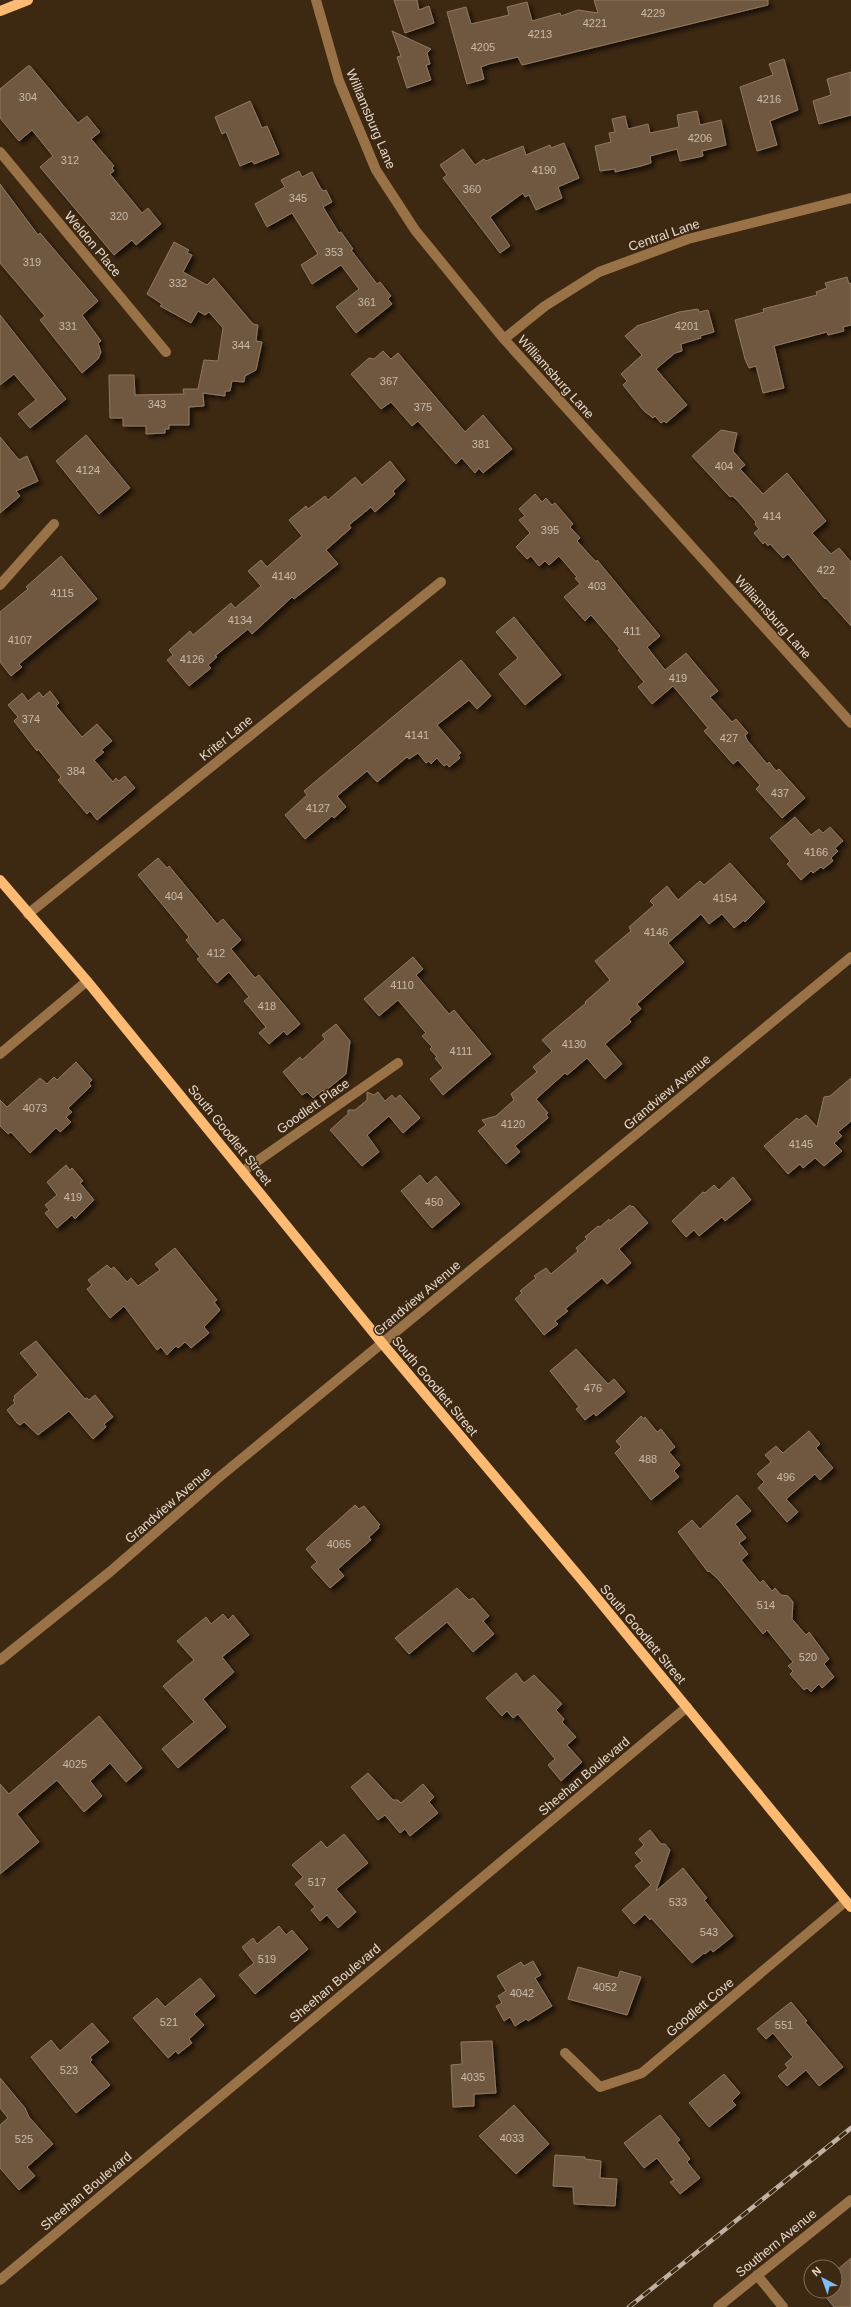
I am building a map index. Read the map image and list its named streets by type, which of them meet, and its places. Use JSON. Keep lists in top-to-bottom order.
{
  "streets": {
    "main road": ["South Goodlett Street"],
    "street": [
      "Williamsburg Lane",
      "Central Lane",
      "Weldon Place",
      "Kriter Lane",
      "Grandview Avenue",
      "Goodlett Place",
      "Sheehan Boulevard",
      "Goodlett Cove",
      "Southern Avenue"
    ]
  },
  "crossings": [
    ["Williamsburg Lane", "Central Lane"],
    ["Kriter Lane", "South Goodlett Street"],
    ["Grandview Avenue", "South Goodlett Street"],
    ["Goodlett Place", "South Goodlett Street"],
    ["South Goodlett Street", "Sheehan Boulevard"],
    ["South Goodlett Street", "Goodlett Cove"]
  ],
  "house_numbers": [
    "4229",
    "4221",
    "4213",
    "4205",
    "304",
    "4216",
    "4206",
    "312",
    "4190",
    "360",
    "345",
    "320",
    "353",
    "319",
    "332",
    "361",
    "331",
    "4201",
    "344",
    "367",
    "343",
    "375",
    "381",
    "404",
    "4124",
    "414",
    "395",
    "422",
    "4140",
    "403",
    "4115",
    "4134",
    "411",
    "4107",
    "4126",
    "419",
    "374",
    "4141",
    "427",
    "384",
    "437",
    "4127",
    "4166",
    "404",
    "4154",
    "4146",
    "412",
    "4110",
    "418",
    "4130",
    "4111",
    "4073",
    "4120",
    "4145",
    "419",
    "450",
    "476",
    "488",
    "496",
    "4065",
    "514",
    "520",
    "4025",
    "517",
    "533",
    "543",
    "519",
    "4052",
    "4042",
    "521",
    "551",
    "523",
    "4035",
    "4033",
    "525"
  ],
  "north": "top left"
}
